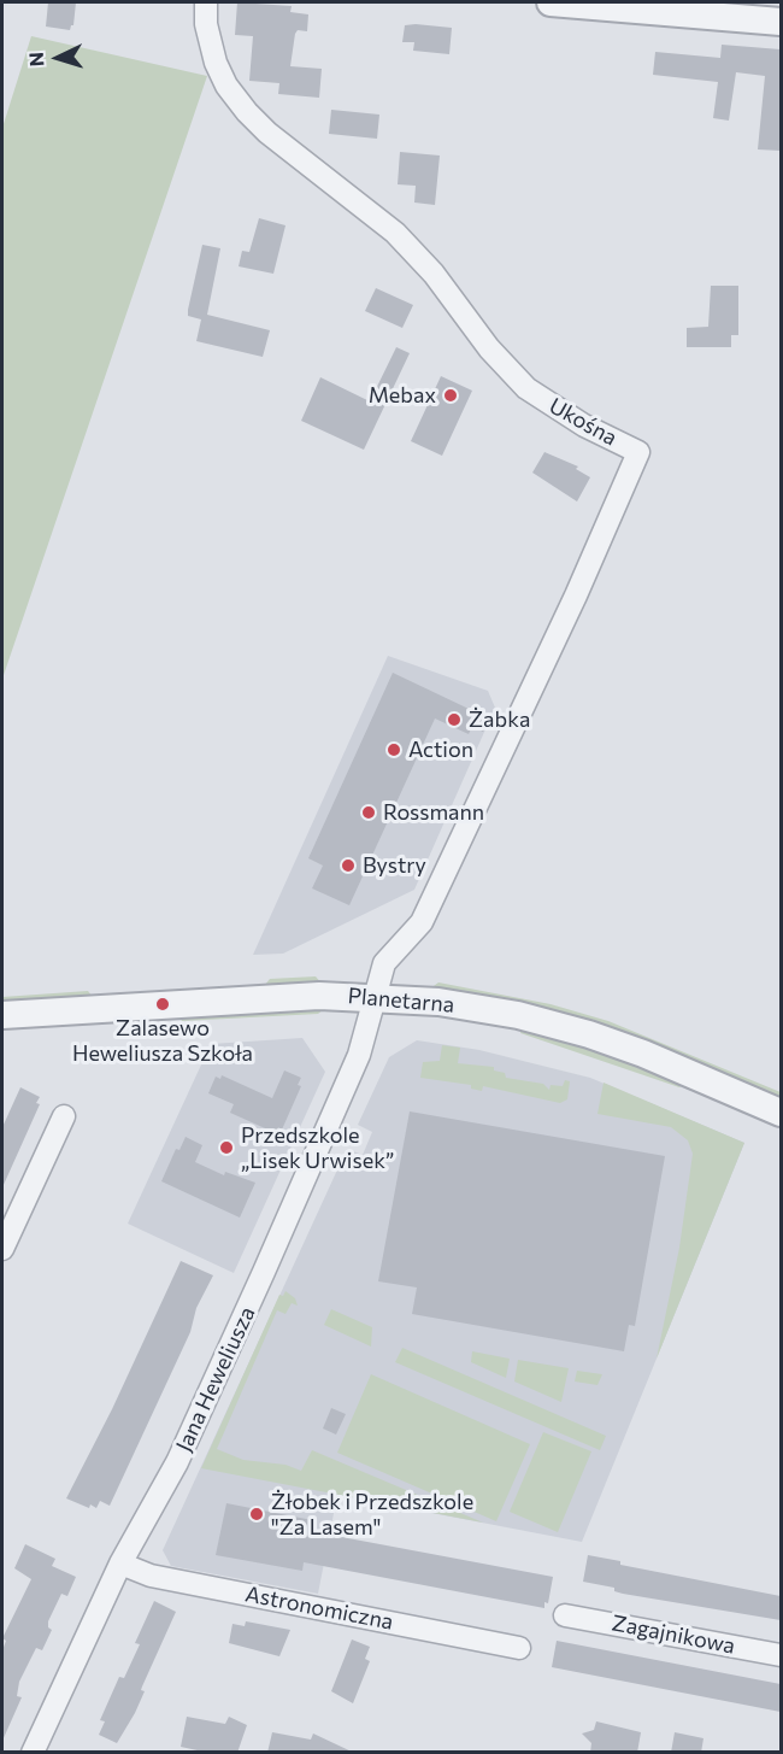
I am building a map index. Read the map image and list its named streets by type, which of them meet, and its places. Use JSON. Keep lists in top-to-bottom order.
{
  "streets": {
    "street": [
      "Ukośna",
      "Planetarna",
      "Jana Heweliusza",
      "Astronomiczna",
      "Zagajnikowa"
    ]
  },
  "crossings": [
    ["Ukośna", "Planetarna"],
    ["Ukośna", "Jana Heweliusza"],
    ["Planetarna", "Jana Heweliusza"],
    ["Jana Heweliusza", "Astronomiczna"]
  ],
  "places": [
    "Mebax",
    "Żabka",
    "Action",
    "Rossmann",
    "Bystry",
    "Zalasewo Heweliusza Szkoła",
    "Przedszkole „Lisek Urwisek”",
    "Żłobek i Przedszkole \"Za Lasem\""
  ],
  "north": "left"
}
